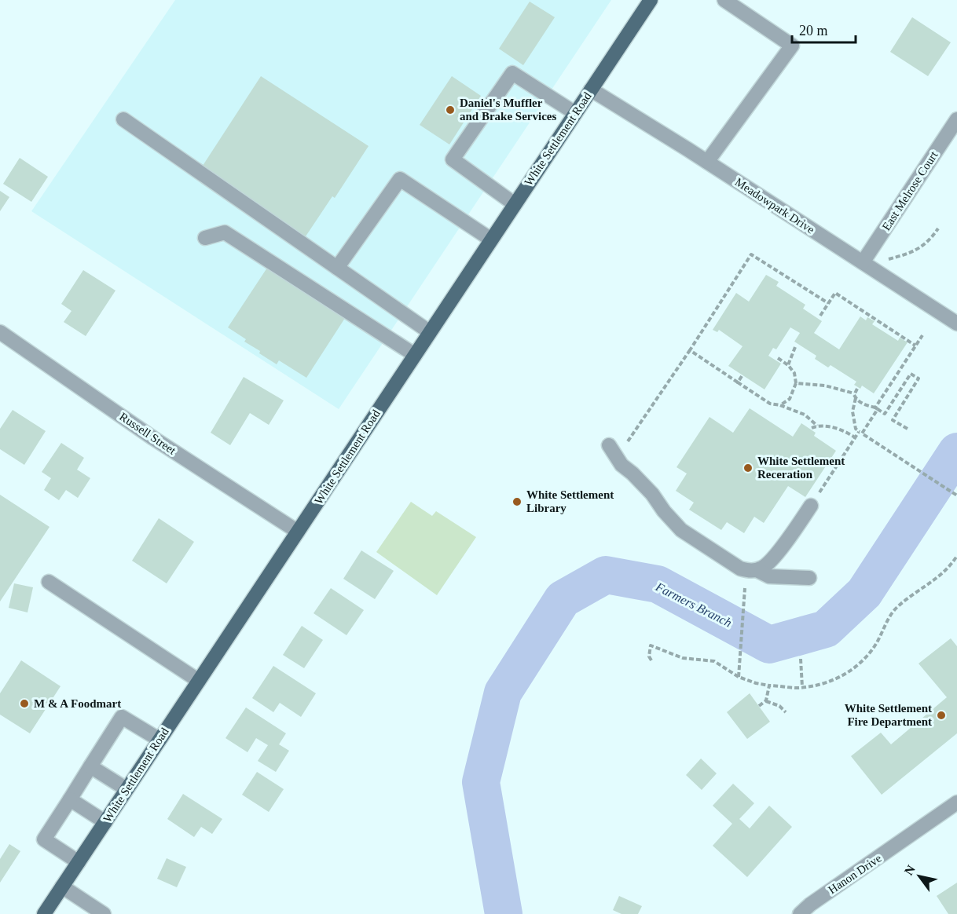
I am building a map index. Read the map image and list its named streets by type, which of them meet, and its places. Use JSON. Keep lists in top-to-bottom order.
{
  "streets": {
    "main road": ["White Settlement Road"],
    "street": [
      "East Melrose Court",
      "Meadowpark Drive",
      "Russell Street",
      "Hanon Drive"
    ]
  },
  "crossings": [
    ["White Settlement Road", "Meadowpark Drive"],
    ["White Settlement Road", "Russell Street"],
    ["East Melrose Court", "Meadowpark Drive"]
  ],
  "water": ["Farmers Branch"],
  "places": [
    "Daniel's Muffler and Brake Services",
    "White Settlement Receration",
    "White Settlement Library",
    "M & A Foodmart",
    "White Settlement Fire Department"
  ],
  "scale_bar": "20 m",
  "north": "top left"
}
